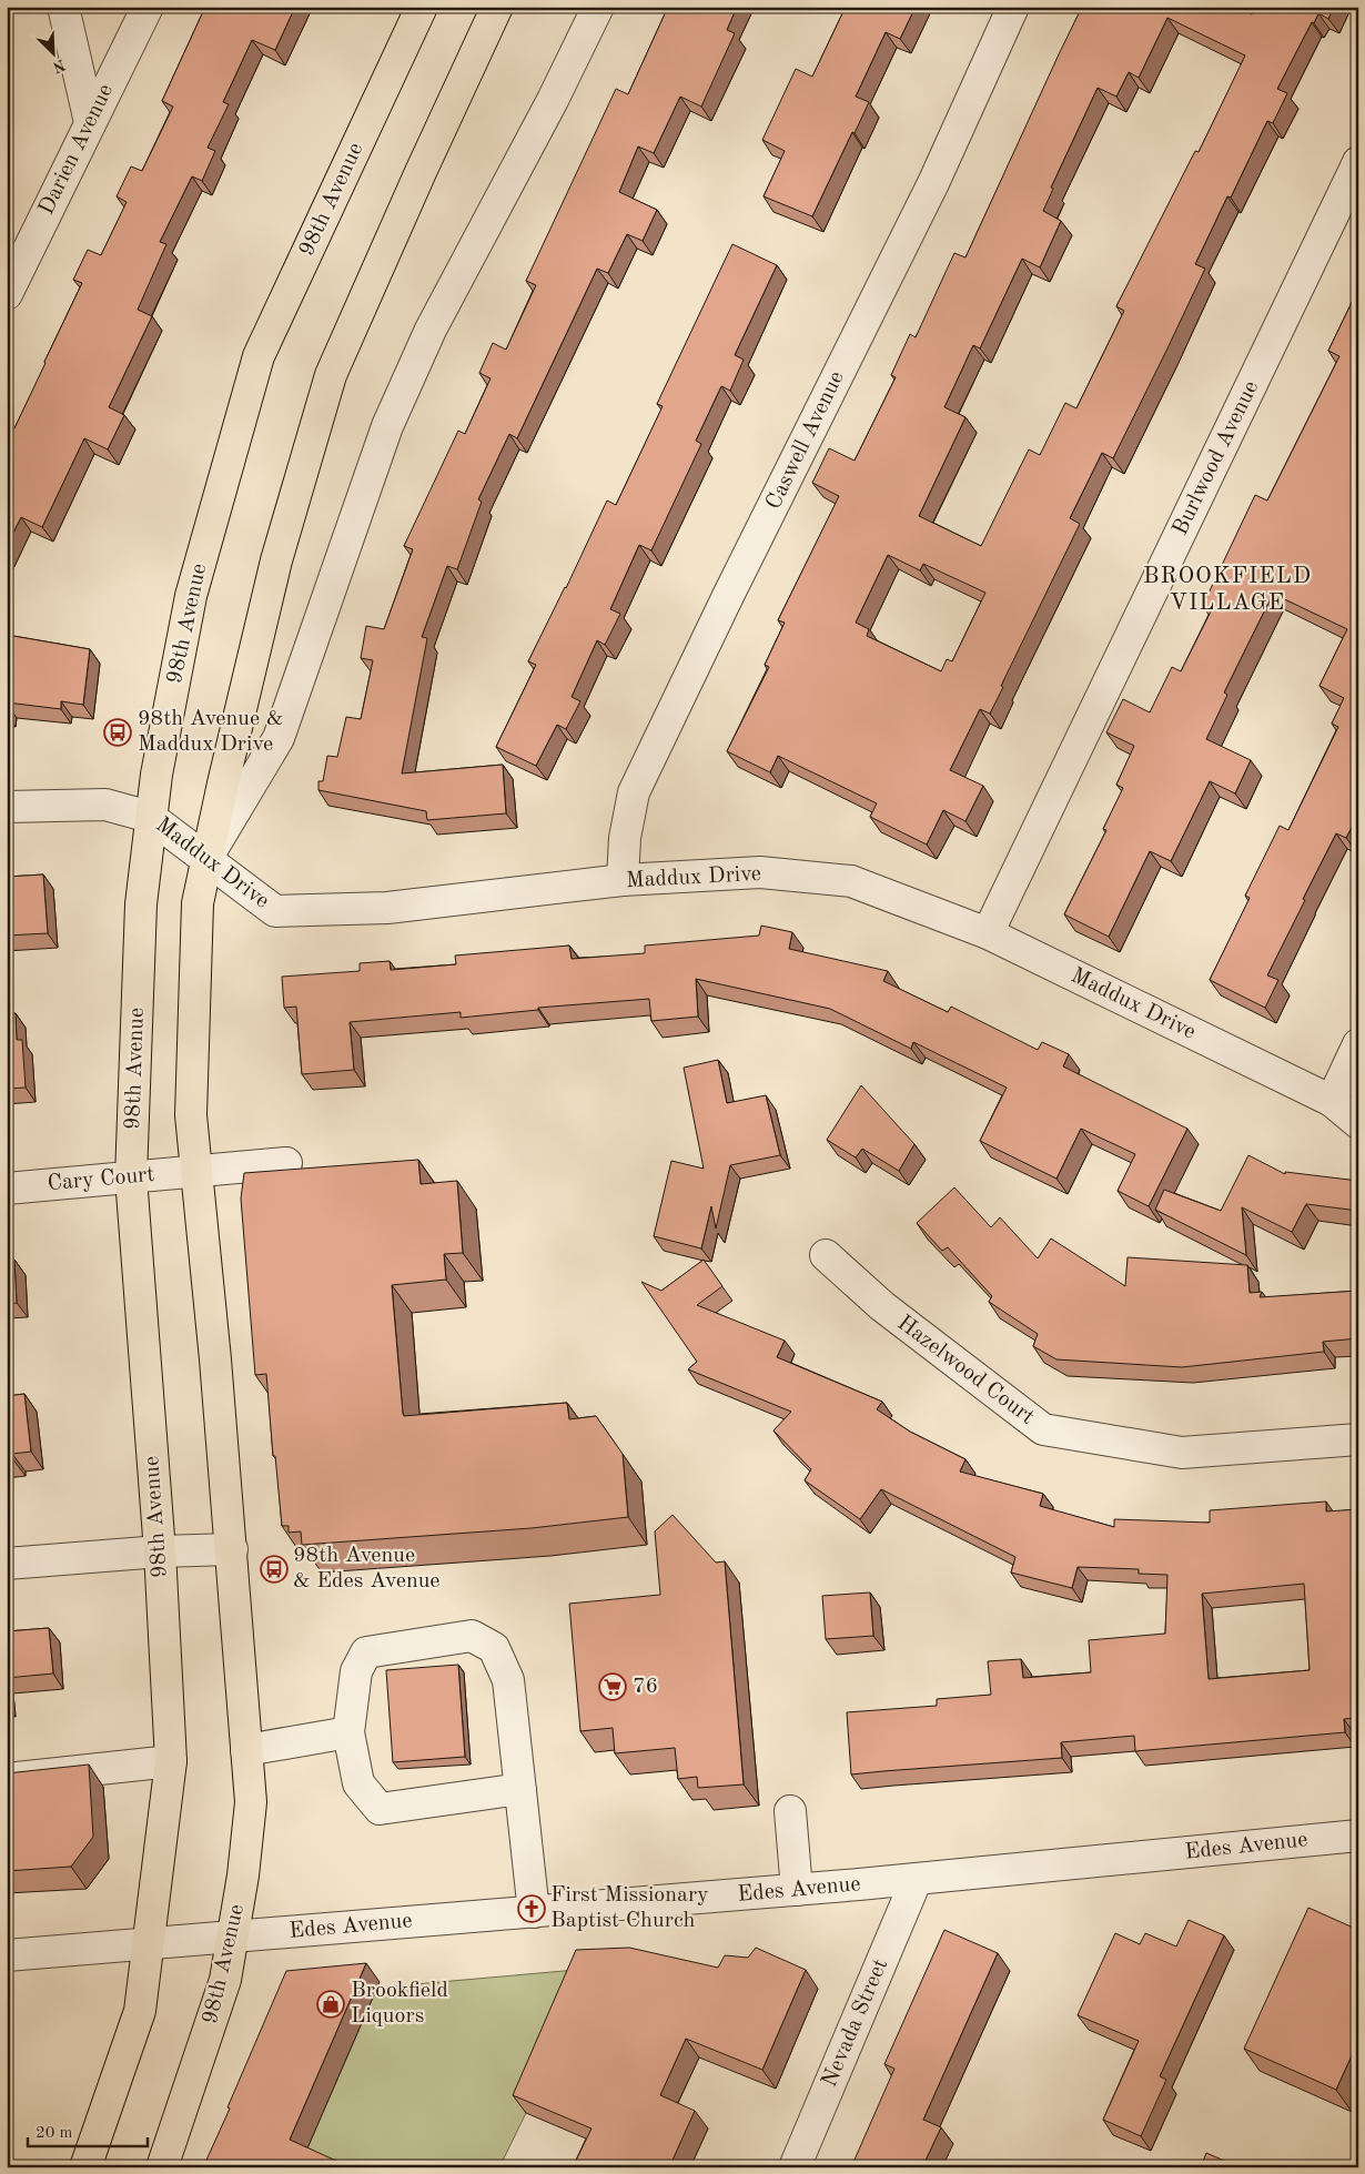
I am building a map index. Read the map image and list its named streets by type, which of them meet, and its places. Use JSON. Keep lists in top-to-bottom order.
{
  "streets": {
    "main road": ["98th Avenue"],
    "street": [
      "Darien Avenue",
      "Caswell Avenue",
      "Burlwood Avenue",
      "Maddux Drive",
      "Cary Court",
      "Hazelwood Court",
      "Edes Avenue",
      "Nevada Street"
    ]
  },
  "crossings": [
    ["98th Avenue", "Maddux Drive"],
    ["98th Avenue", "Cary Court"],
    ["98th Avenue", "Edes Avenue"],
    ["Caswell Avenue", "Maddux Drive"],
    ["Burlwood Avenue", "Maddux Drive"],
    ["Edes Avenue", "Nevada Street"]
  ],
  "districts": ["BROOKFIELD VILLAGE"],
  "places": {
    "bus stop": ["98th Avenue & Maddux Drive", "98th Avenue & Edes Avenue"],
    "supermarket": ["76"],
    "church": ["First Missionary Baptist Church"],
    "shop": ["Brookfield Liquors"]
  },
  "scale_bar": "20 m",
  "north": "bottom right"
}
